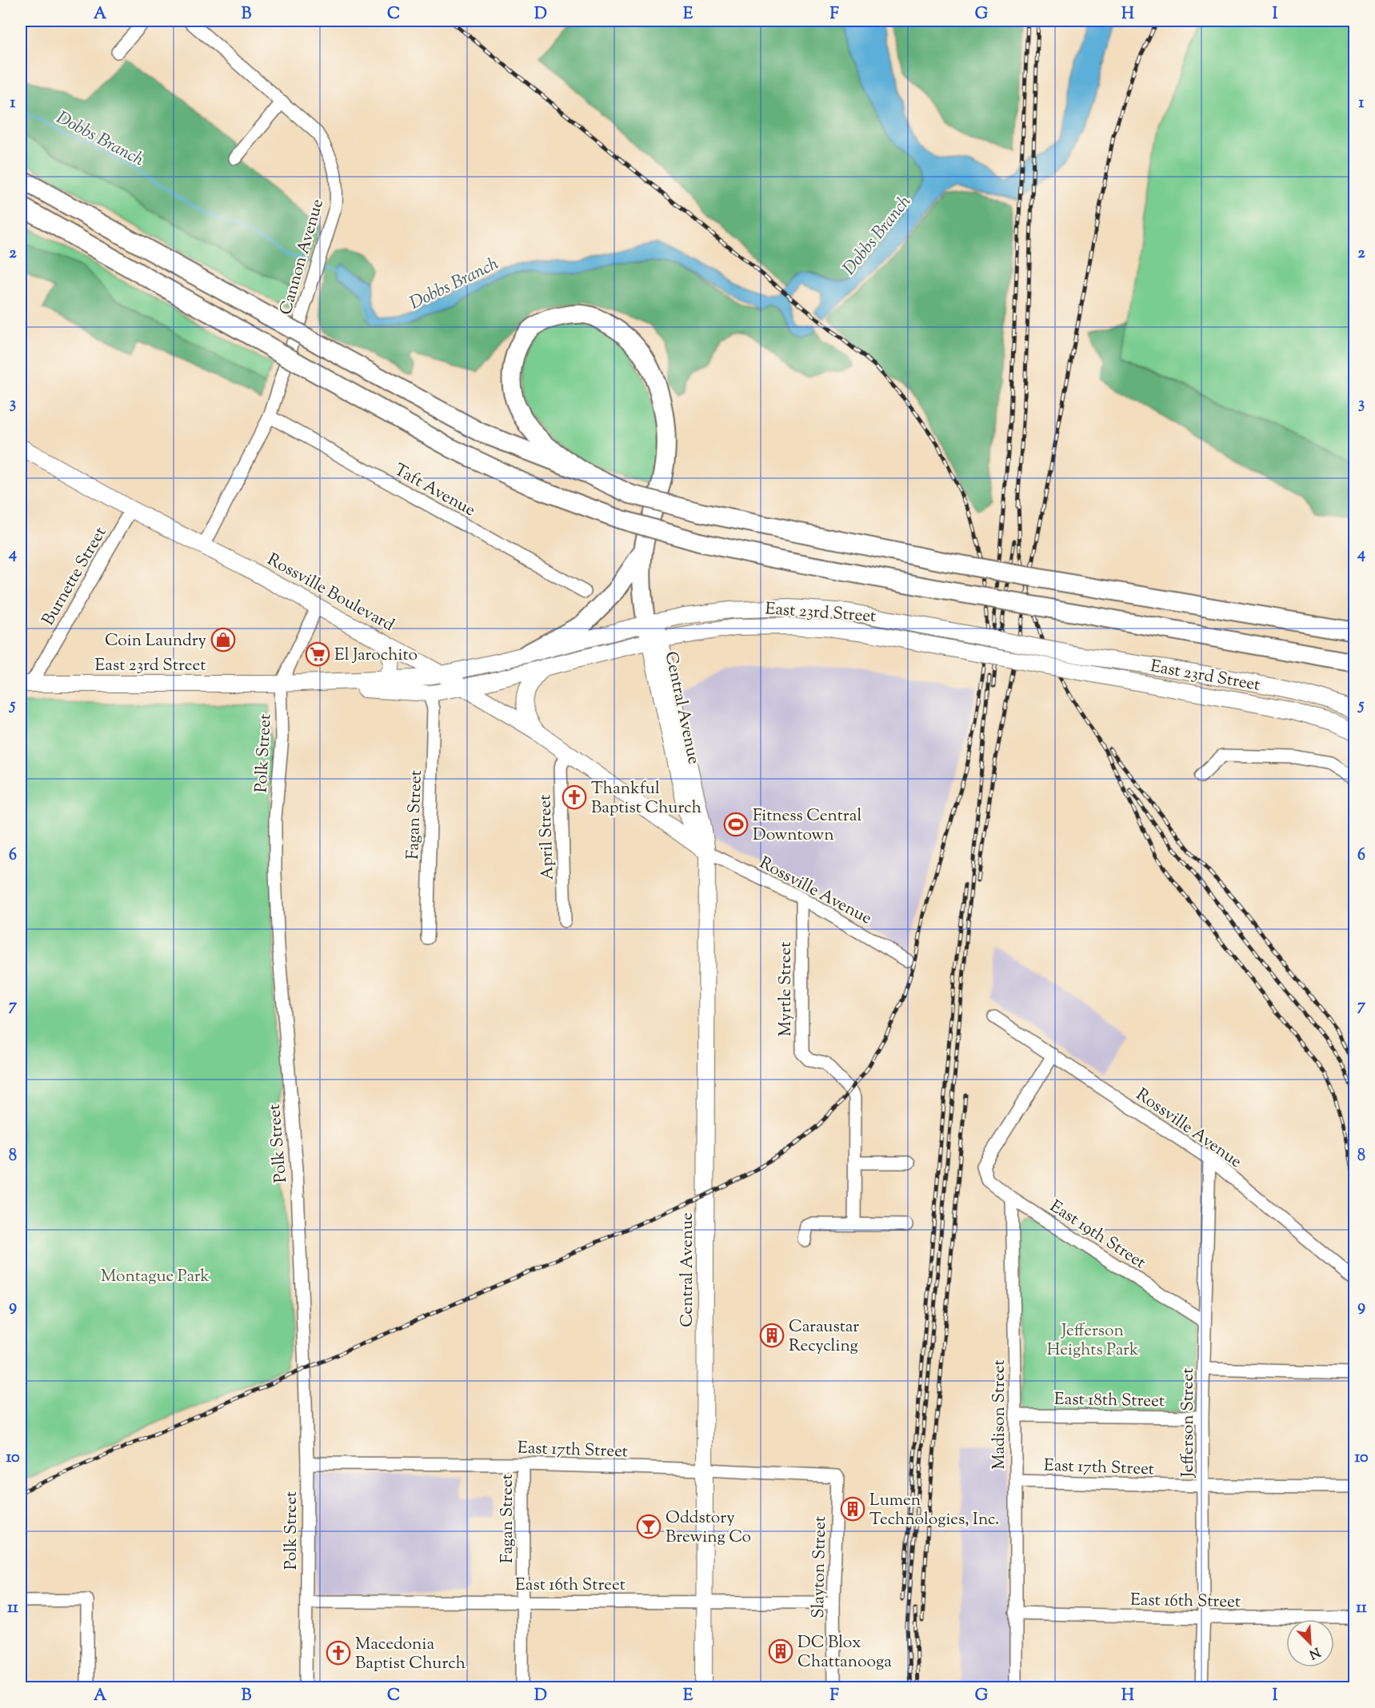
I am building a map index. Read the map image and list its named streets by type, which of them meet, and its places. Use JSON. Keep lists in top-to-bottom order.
{
  "streets": {
    "main road": ["Rossville Boulevard", "East 23rd Street", "Central Avenue"],
    "street": [
      "Cannon Avenue",
      "Taft Avenue",
      "Burnette Street",
      "Polk Street",
      "Fagan Street",
      "April Street",
      "Rossville Avenue",
      "Myrtle Street",
      "East 19th Street",
      "East 18th Street",
      "Madison Street",
      "Jefferson Street",
      "East 17th Street",
      "Slayton Street",
      "East 16th Street"
    ]
  },
  "crossings": [
    ["Cannon Avenue", "Taft Avenue"],
    ["Cannon Avenue", "Rossville Boulevard"],
    ["Burnette Street", "Rossville Boulevard"],
    ["Burnette Street", "East 23rd Street"],
    ["Rossville Boulevard", "East 23rd Street"],
    ["Rossville Boulevard", "Central Avenue"],
    ["Rossville Boulevard", "Polk Street"],
    ["Rossville Boulevard", "April Street"],
    ["Rossville Boulevard", "Rossville Avenue"],
    ["East 23rd Street", "Central Avenue"],
    ["East 23rd Street", "Polk Street"],
    ["East 23rd Street", "Fagan Street"],
    ["Central Avenue", "Rossville Avenue"],
    ["Central Avenue", "East 17th Street"],
    ["Central Avenue", "East 16th Street"],
    ["Polk Street", "East 17th Street"],
    ["Polk Street", "East 16th Street"],
    ["Fagan Street", "East 17th Street"],
    ["Fagan Street", "East 16th Street"],
    ["Rossville Avenue", "Myrtle Street"],
    ["Rossville Avenue", "East 19th Street"],
    ["Rossville Avenue", "Jefferson Street"],
    ["East 19th Street", "Madison Street"],
    ["East 19th Street", "Jefferson Street"],
    ["East 18th Street", "Madison Street"],
    ["East 18th Street", "Jefferson Street"],
    ["Madison Street", "East 17th Street"],
    ["Madison Street", "East 16th Street"],
    ["Jefferson Street", "East 17th Street"],
    ["Jefferson Street", "East 16th Street"],
    ["East 17th Street", "Slayton Street"],
    ["Slayton Street", "East 16th Street"]
  ],
  "water": ["Dobbs Branch"],
  "parks": ["Montague Park", "Jefferson Heights Park"],
  "places": {
    "shop": ["Coin Laundry"],
    "supermarket": ["El Jarochito"],
    "church": ["Thankful Baptist Church", "Macedonia Baptist Church"],
    "sports": ["Fitness Central Downtown"],
    "building": ["Caraustar Recycling", "Lumen Technologies, Inc.", "DC Blox Chattanooga"],
    "bar": ["Oddstory Brewing Co"]
  },
  "north": "bottom right",
  "grid": {
    "columns": [
      "A",
      "B",
      "C",
      "D",
      "E",
      "F",
      "G",
      "H",
      "I"
    ],
    "rows": [
      "1",
      "2",
      "3",
      "4",
      "5",
      "6",
      "7",
      "8",
      "9",
      "10",
      "11"
    ]
  }
}
